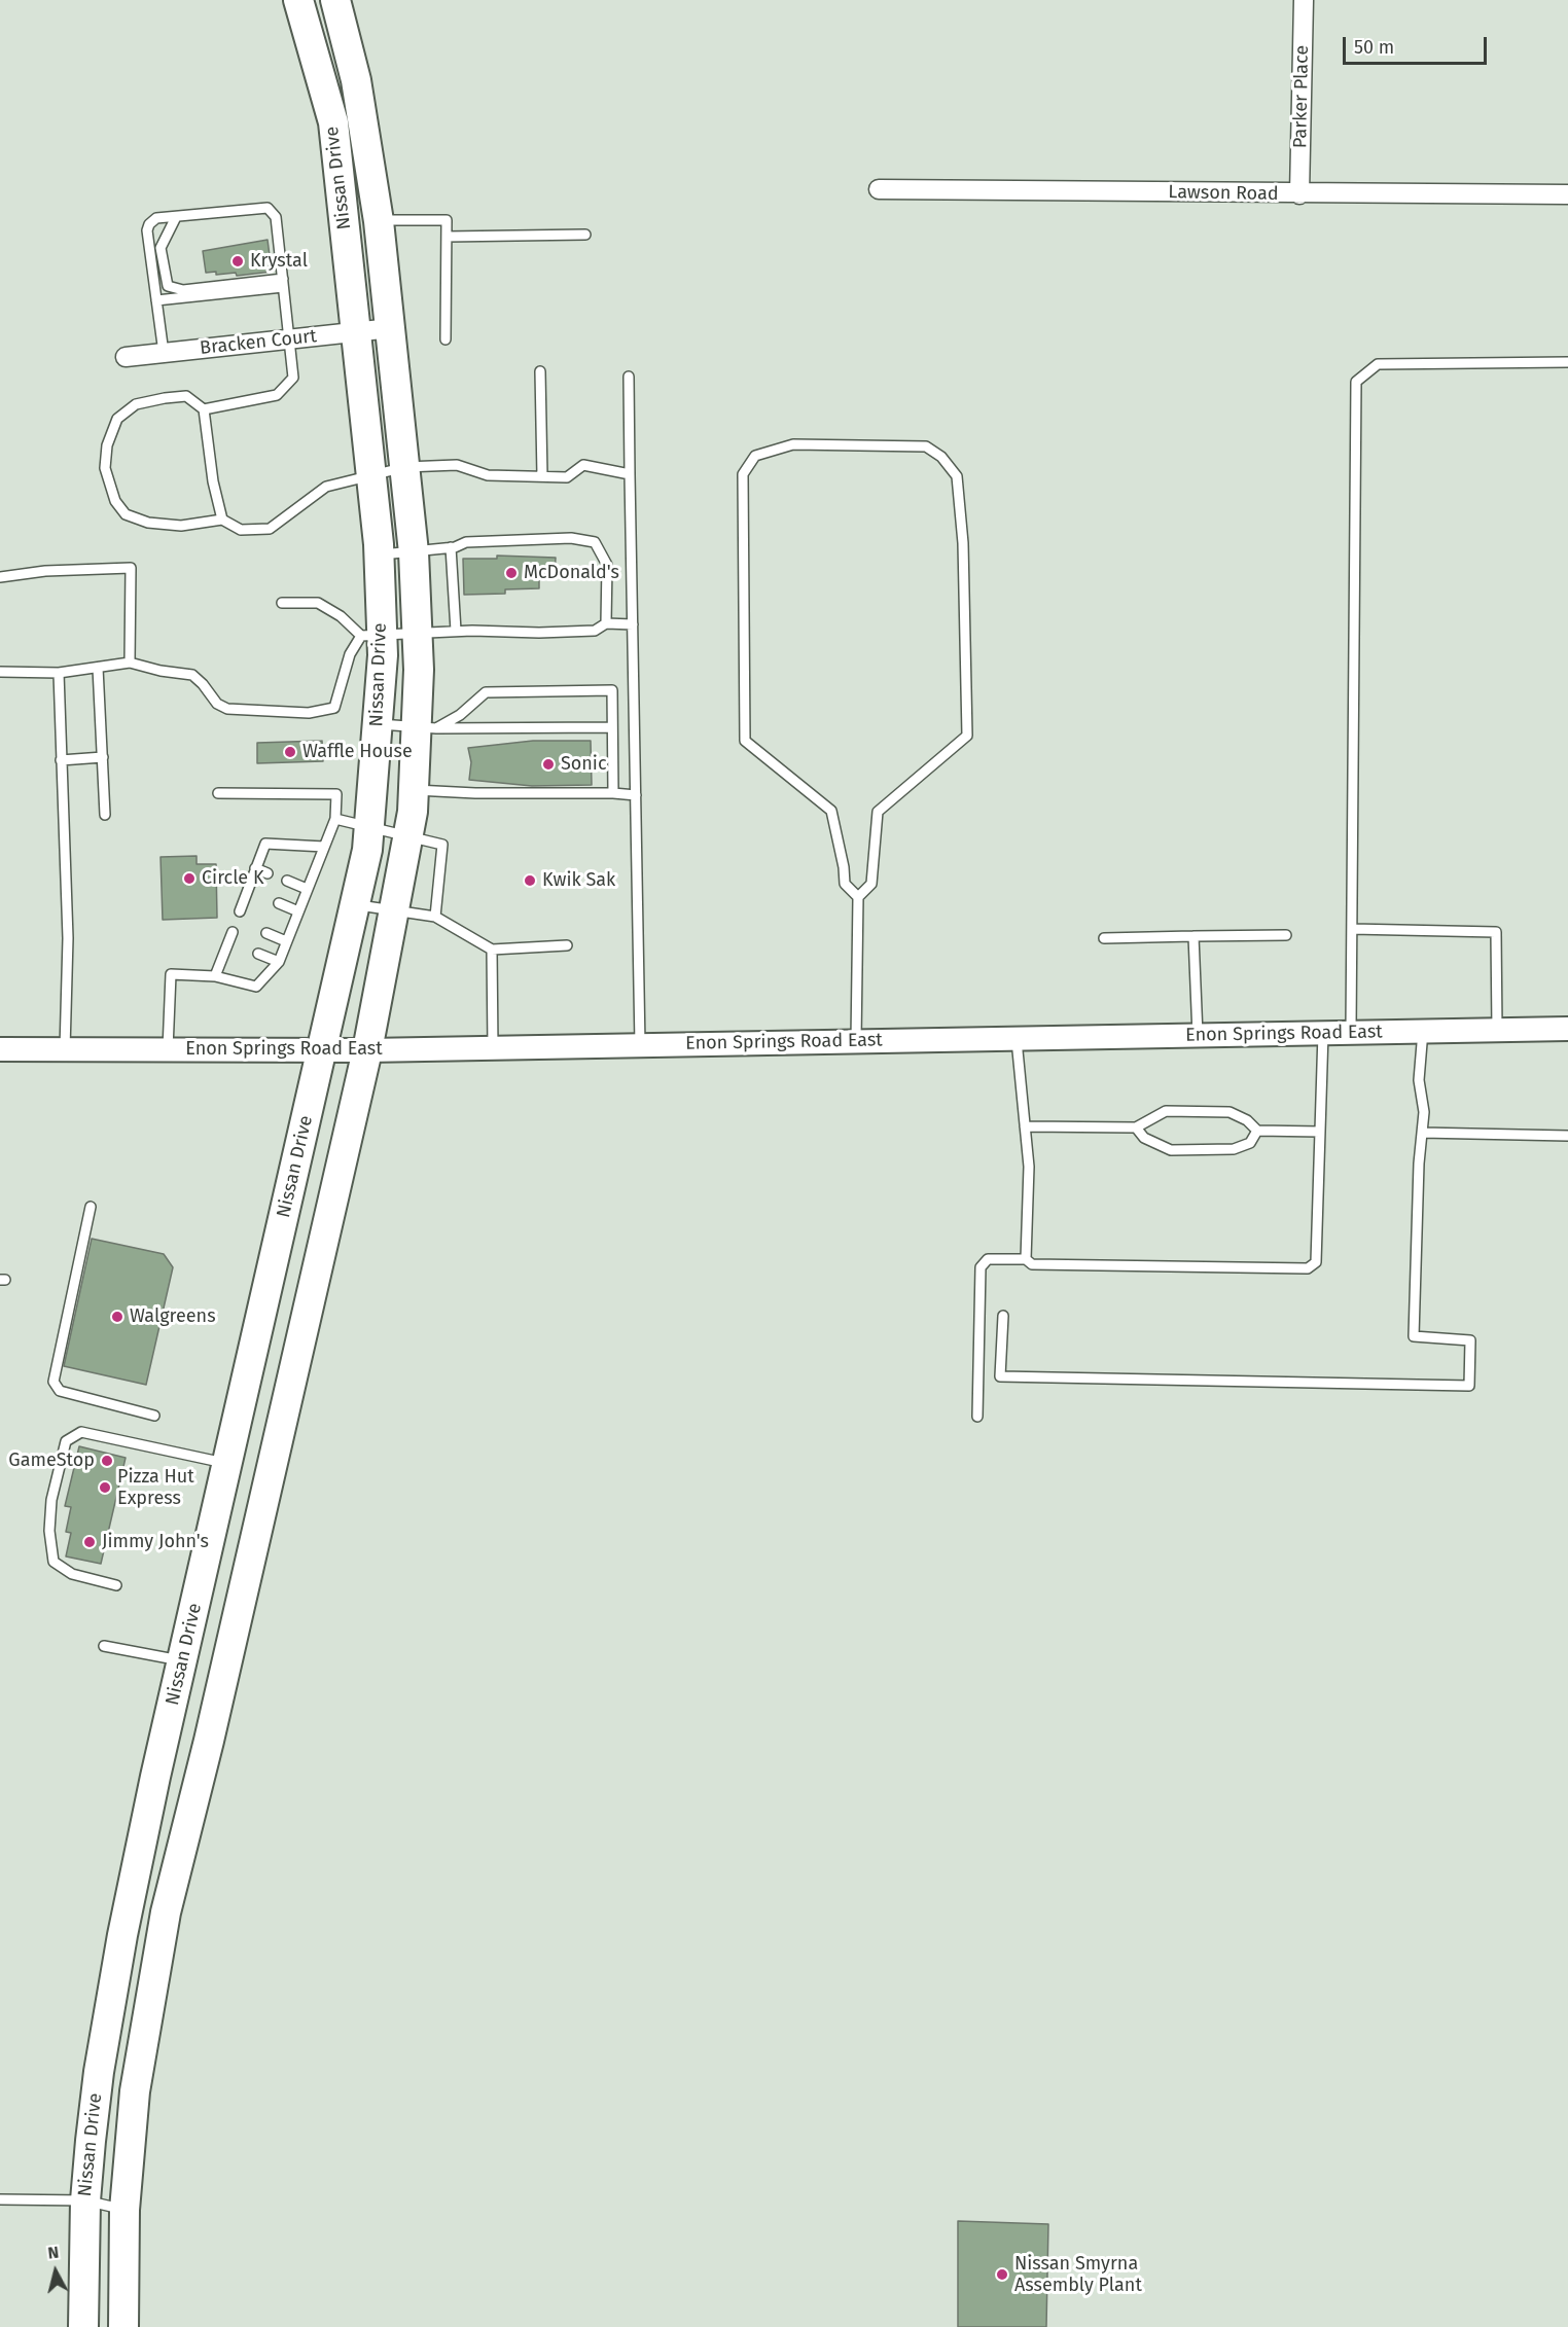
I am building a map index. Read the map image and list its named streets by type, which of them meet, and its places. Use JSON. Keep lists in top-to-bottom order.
{
  "streets": {
    "main road": ["Nissan Drive"],
    "street": [
      "Parker Place",
      "Lawson Road",
      "Bracken Court",
      "Enon Springs Road East"
    ]
  },
  "crossings": [
    ["Parker Place", "Lawson Road"],
    ["Nissan Drive", "Bracken Court"],
    ["Nissan Drive", "Enon Springs Road East"]
  ],
  "places": [
    "Krystal",
    "McDonald's",
    "Waffle House",
    "Sonic",
    "Circle K",
    "Kwik Sak",
    "Walgreens",
    "GameStop",
    "Pizza Hut Express",
    "Jimmy John's",
    "Nissan Smyrna Assembly Plant"
  ],
  "scale_bar": "50 m",
  "north": "top"
}
